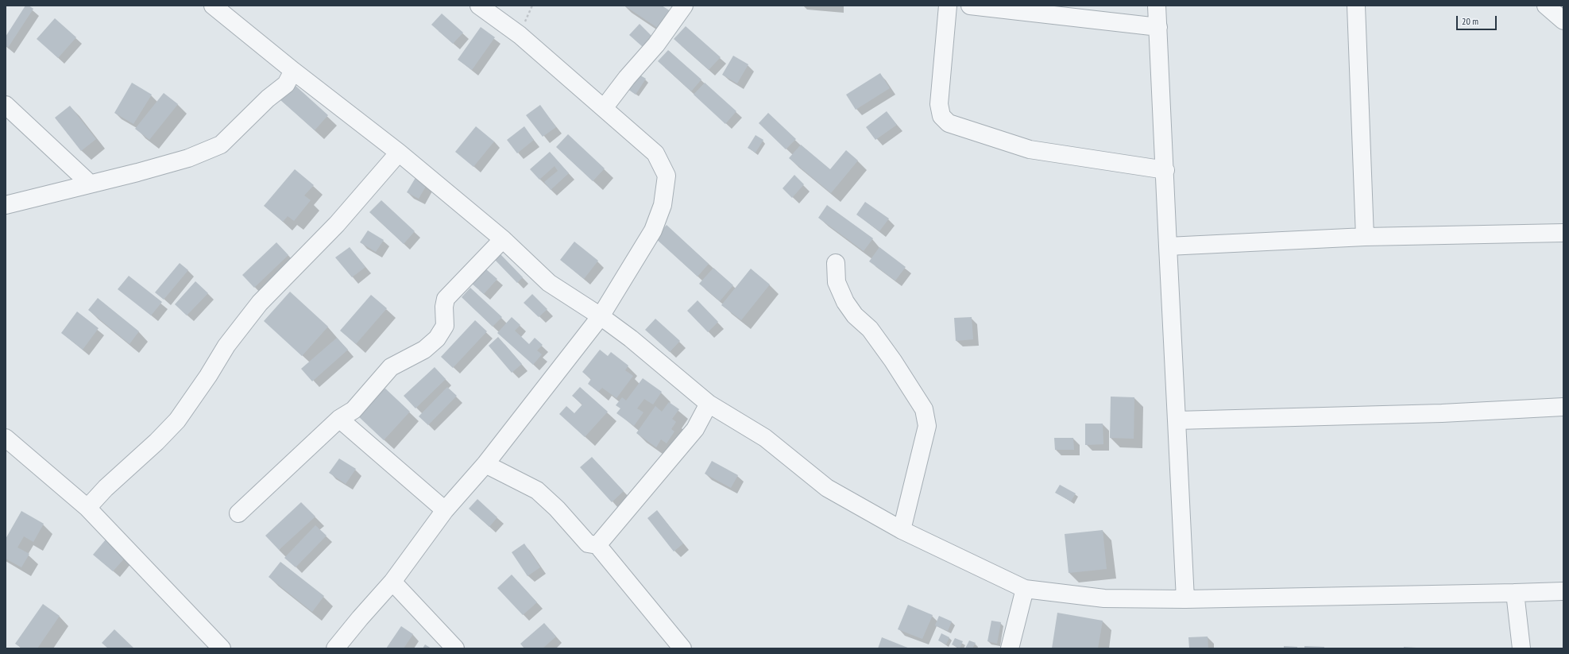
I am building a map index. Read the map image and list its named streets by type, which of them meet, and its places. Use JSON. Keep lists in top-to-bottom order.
{
  "scale_bar": "20 m"
}
